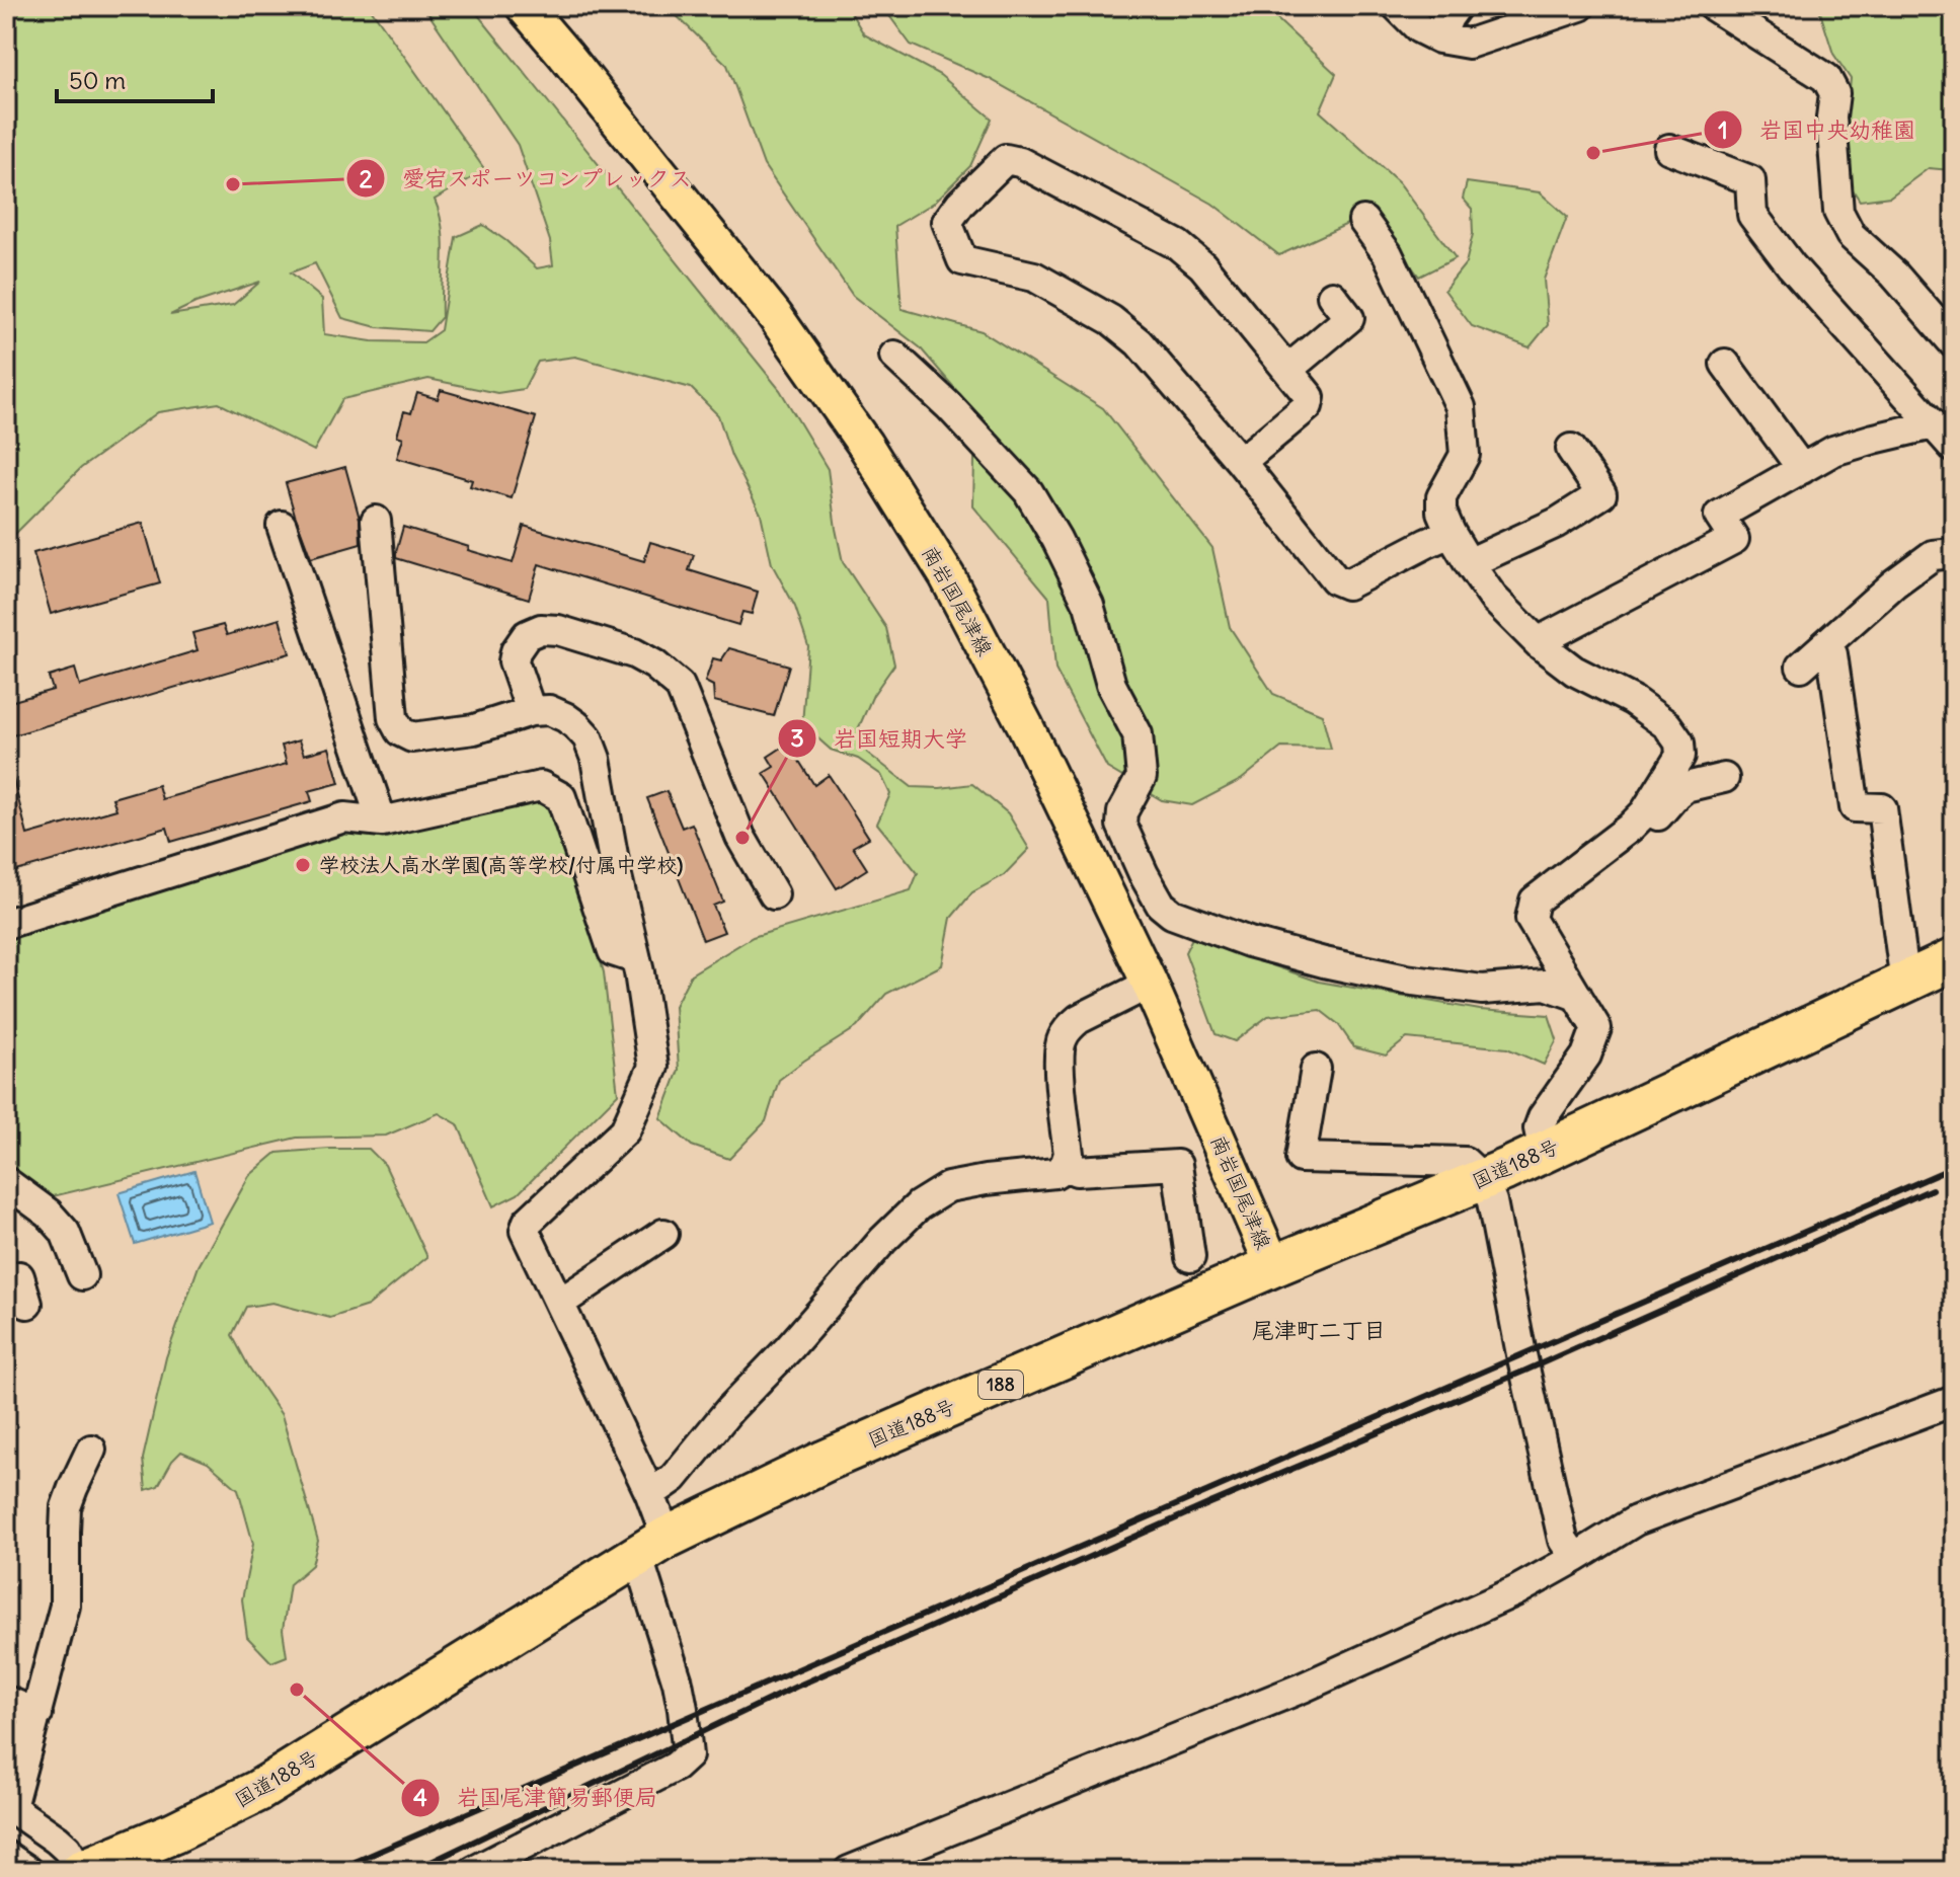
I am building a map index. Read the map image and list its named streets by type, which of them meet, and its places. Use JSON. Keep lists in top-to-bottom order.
{
  "streets": {
    "highway": ["国道188号", "188"],
    "main road": ["南岩国尾津線"]
  },
  "crossings": [
    ["南岩国尾津線", "国道188号"]
  ],
  "districts": ["尾津町二丁目"],
  "places": [
    "岩国中央幼稚園",
    "愛宕スポーツコンプレックス",
    "岩国短期大学",
    "学校法人高水学園(高等学校/付属中学校)",
    "岩国尾津簡易郵便局"
  ],
  "scale_bar": "50 m"
}
